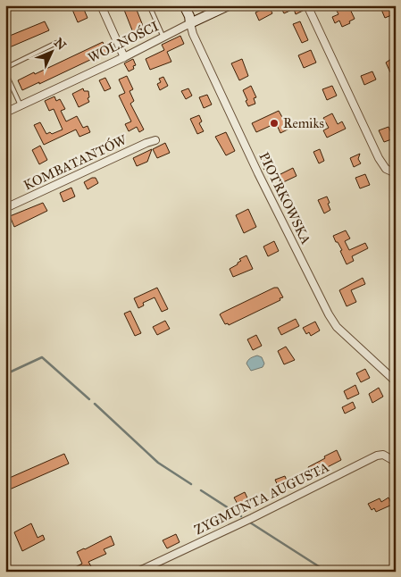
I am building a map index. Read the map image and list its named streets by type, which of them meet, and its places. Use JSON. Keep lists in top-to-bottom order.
{
  "streets": {
    "street": [
      "WOLNOŚCI",
      "KOMBATANTÓW",
      "PIOTRKOWSKA",
      "ZYGMUNTA AUGUSTA"
    ]
  },
  "crossings": [
    ["WOLNOŚCI", "PIOTRKOWSKA"]
  ],
  "places": ["Remiks"],
  "north": "top right"
}
